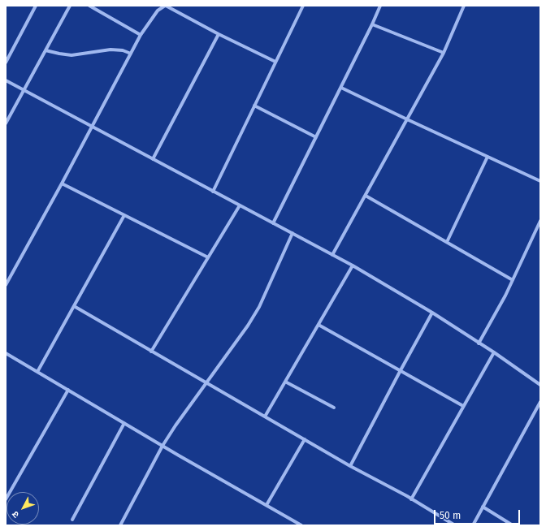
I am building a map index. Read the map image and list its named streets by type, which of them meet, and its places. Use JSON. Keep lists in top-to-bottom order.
{
  "scale_bar": "50 m",
  "north": "bottom left"
}
